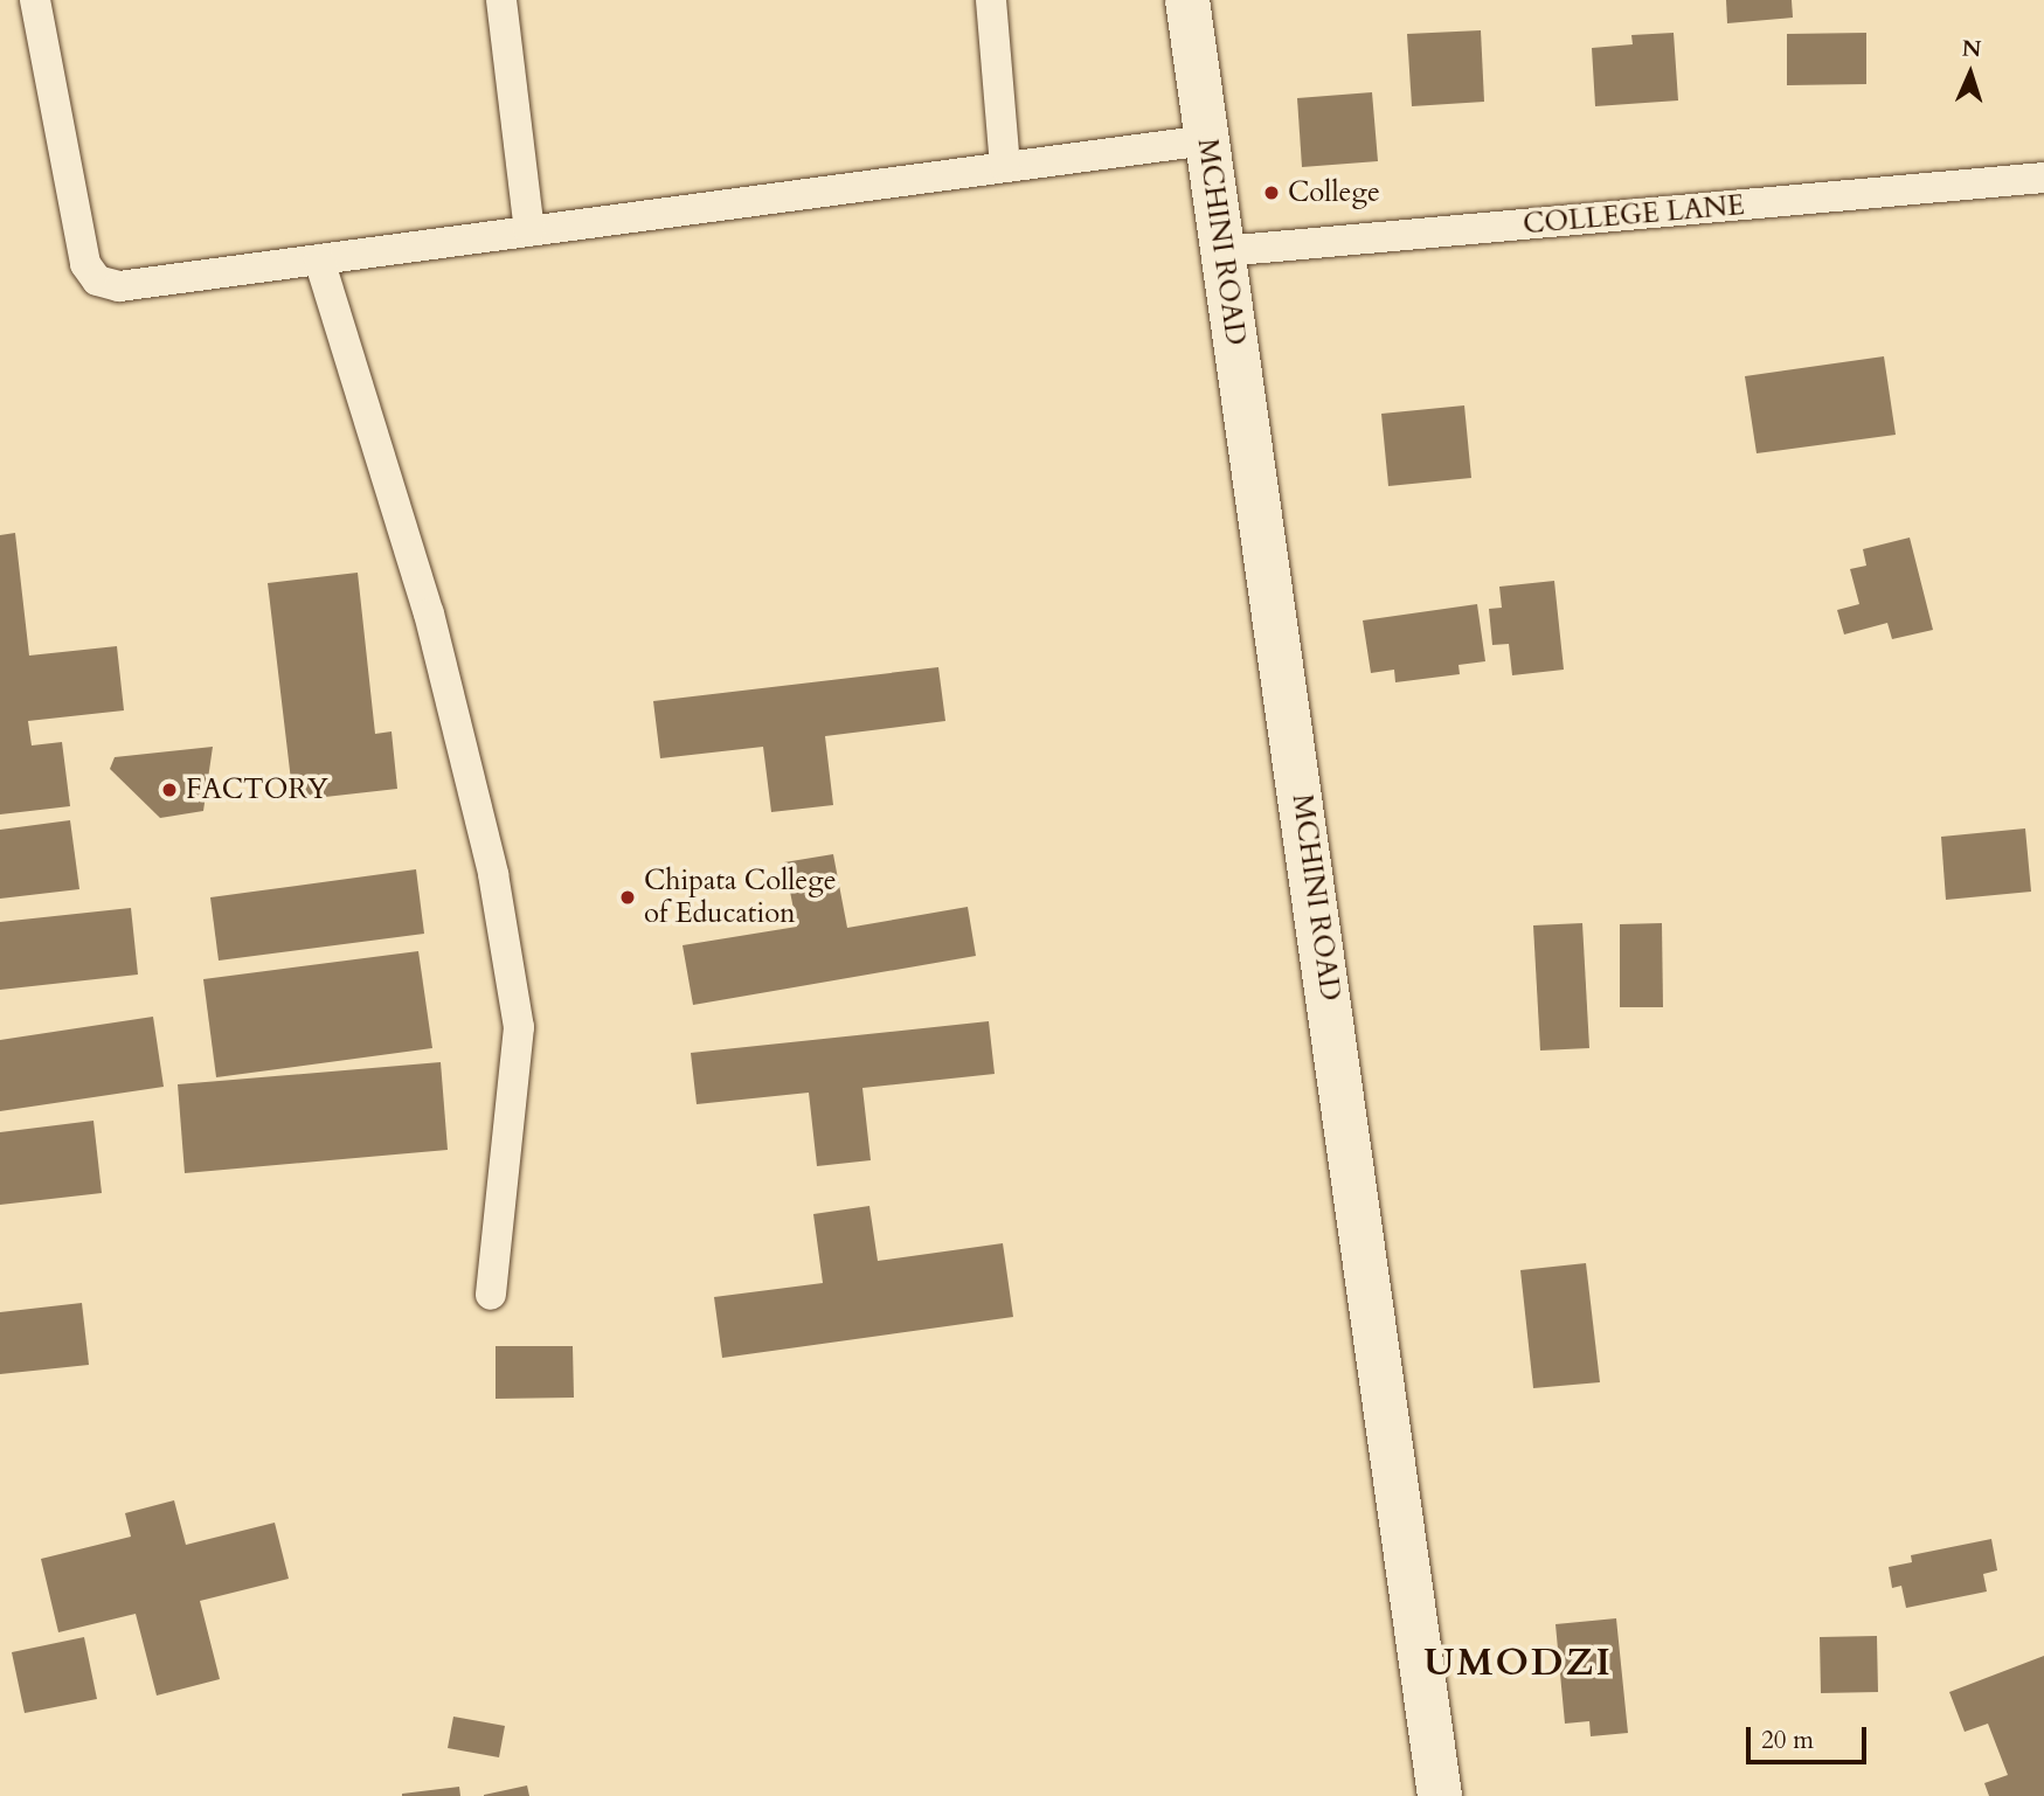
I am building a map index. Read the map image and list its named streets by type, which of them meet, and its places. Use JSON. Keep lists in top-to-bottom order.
{
  "streets": {
    "street": ["COLLEGE LANE", "MCHINI ROAD"]
  },
  "crossings": [
    ["COLLEGE LANE", "MCHINI ROAD"]
  ],
  "districts": ["UMODZI"],
  "places": ["College", "FACTORY", "Chipata College of Education"],
  "scale_bar": "20 m",
  "north": "top"
}
